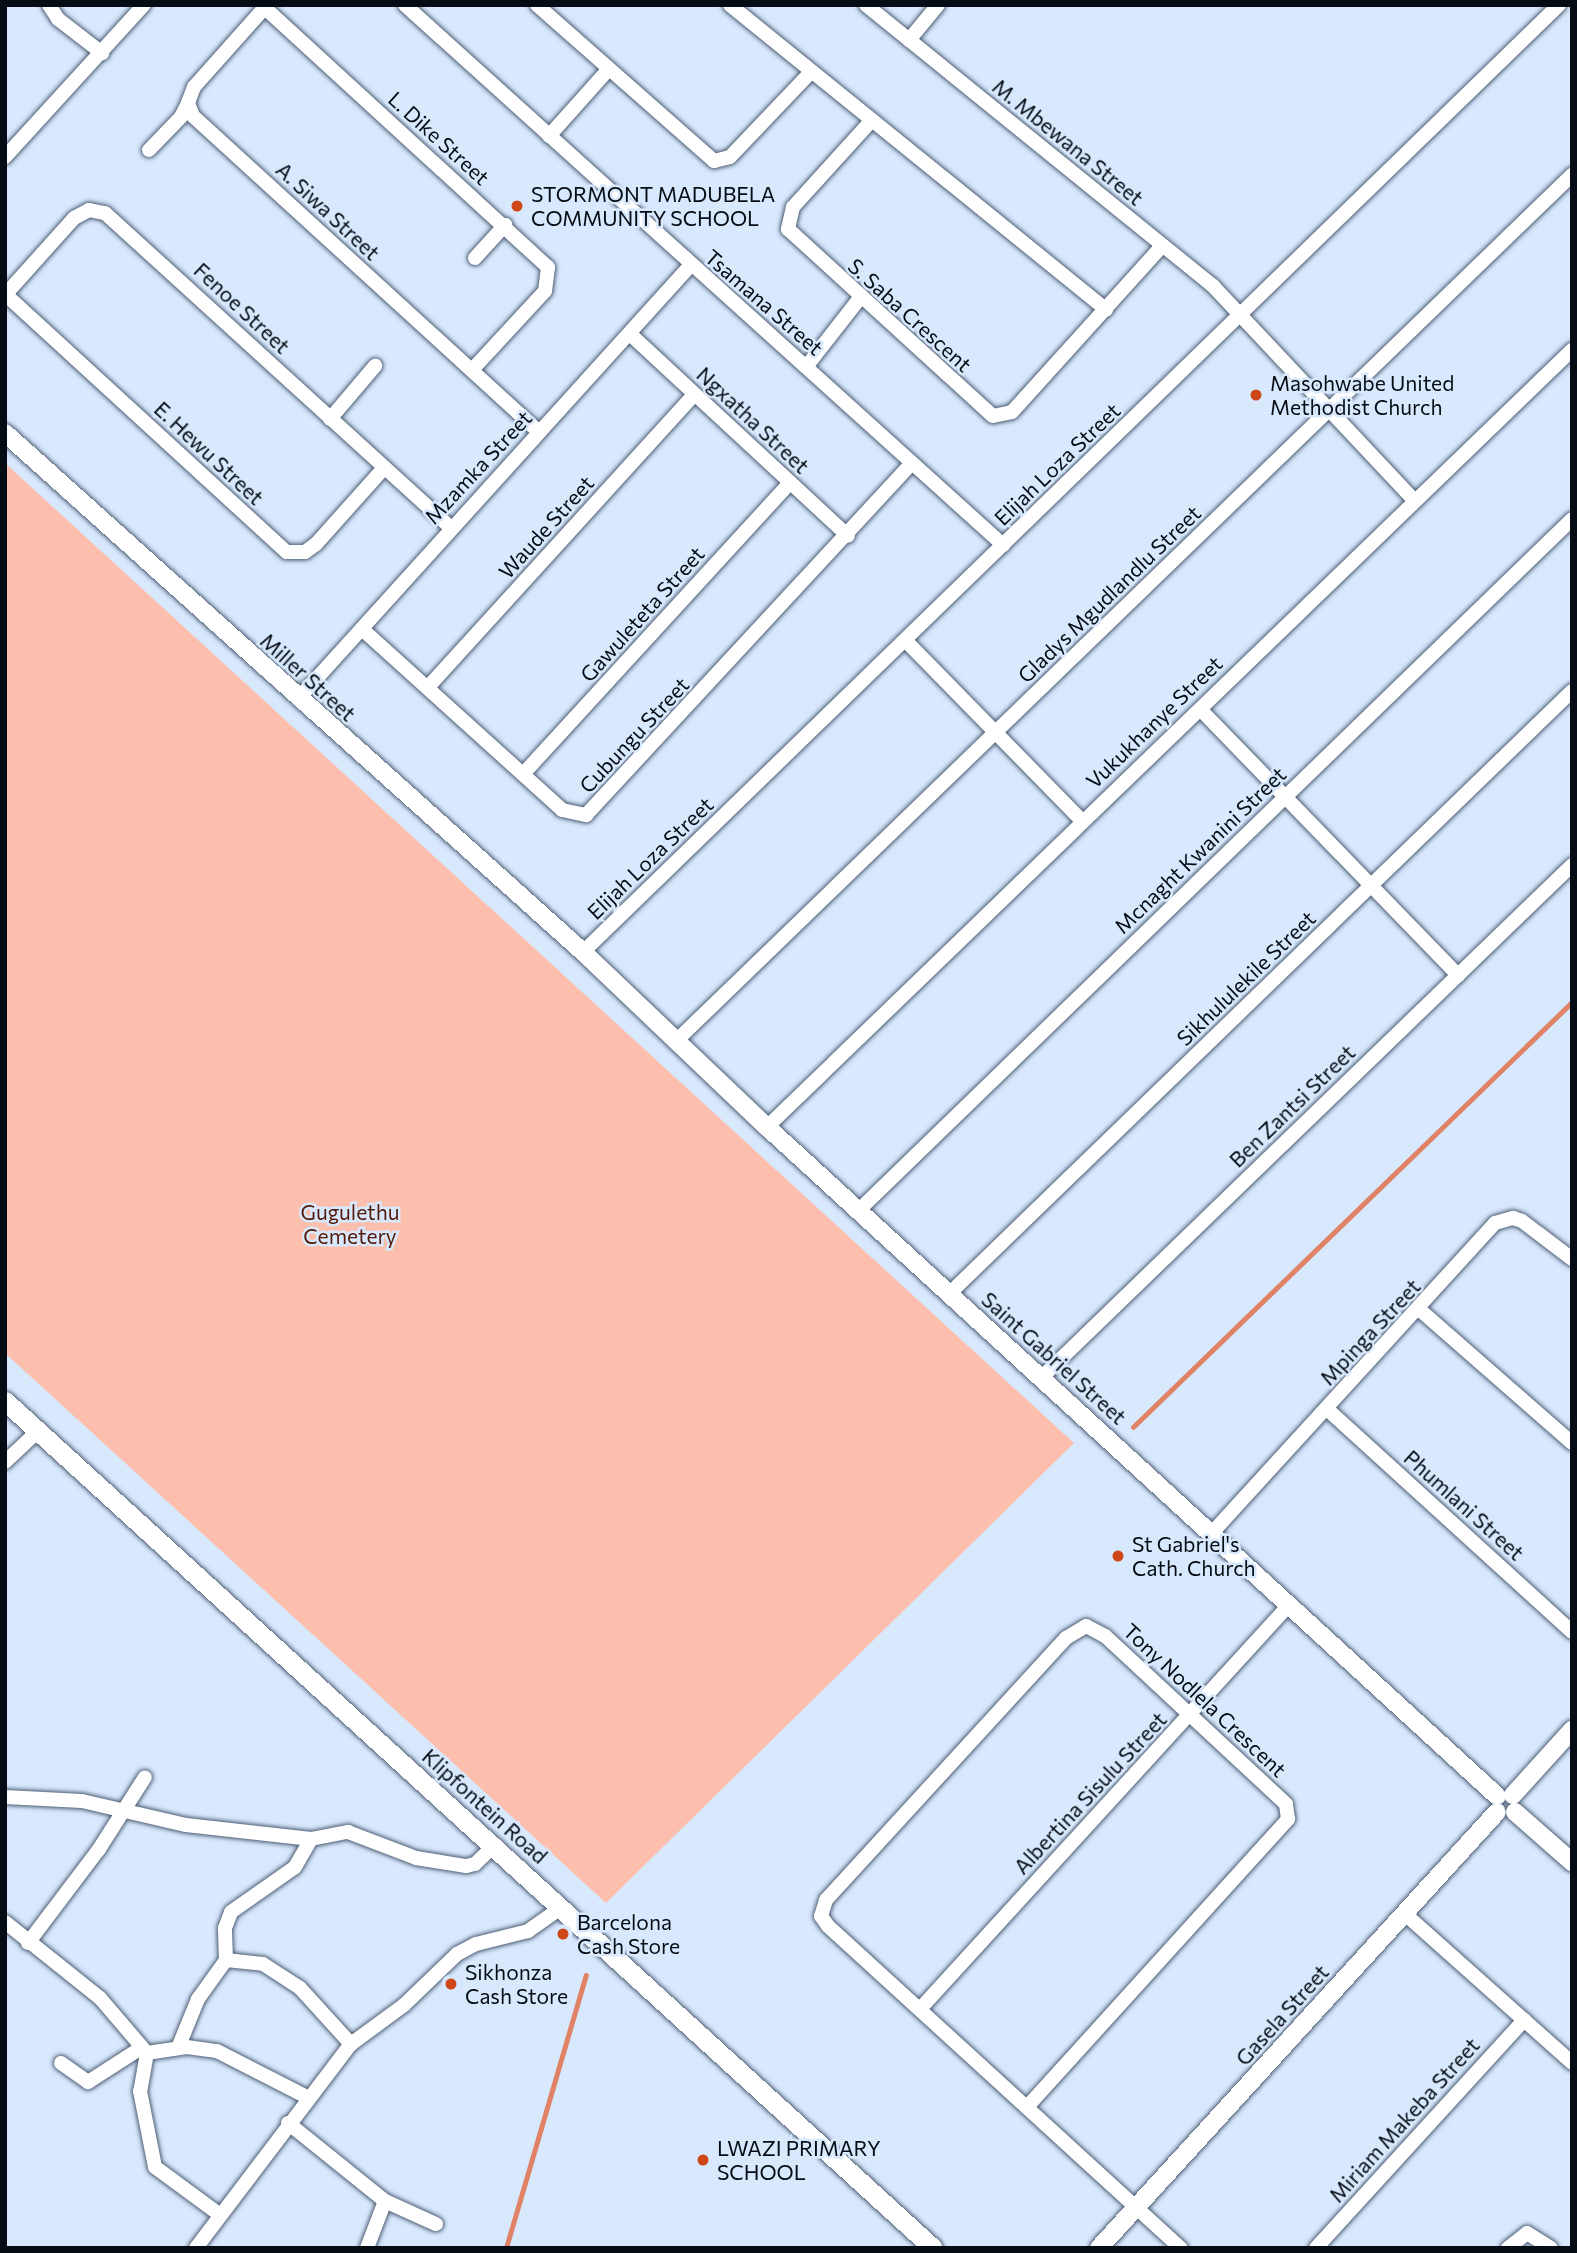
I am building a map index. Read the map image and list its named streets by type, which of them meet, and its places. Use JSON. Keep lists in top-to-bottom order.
{
  "streets": {
    "main road": ["Klipfontein Road"],
    "street": [
      "L. Dike Street",
      "M. Mbewana Street",
      "A. Siwa Street",
      "Tsamana Street",
      "Fenoe Street",
      "S. Saba Crescent",
      "Ngxatha Street",
      "E. Hewu Street",
      "Elijah Loza Street",
      "Mzamka Street",
      "Waude Street",
      "Gladys Mgudlandlu Street",
      "Gawuleteta Street",
      "Miller Street",
      "Vukukhanye Street",
      "Cubungu Street",
      "Mcnaght Kwanini Street",
      "Sikhululekile Street",
      "Ben Zantsi Street",
      "Mpinga Street",
      "Saint Gabriel Street",
      "Phumlani Street",
      "Tony Nodlela Crescent",
      "Albertina Sisulu Street",
      "Gasela Street",
      "Miriam Makeba Street"
    ]
  },
  "crossings": [
    ["L. Dike Street", "A. Siwa Street"],
    ["M. Mbewana Street", "S. Saba Crescent"],
    ["M. Mbewana Street", "Elijah Loza Street"],
    ["M. Mbewana Street", "Gladys Mgudlandlu Street"],
    ["M. Mbewana Street", "Vukukhanye Street"],
    ["A. Siwa Street", "Mzamka Street"],
    ["Tsamana Street", "Elijah Loza Street"],
    ["Tsamana Street", "Mzamka Street"],
    ["Tsamana Street", "Cubungu Street"],
    ["Fenoe Street", "E. Hewu Street"],
    ["Fenoe Street", "Mzamka Street"],
    ["Ngxatha Street", "Mzamka Street"],
    ["Ngxatha Street", "Waude Street"],
    ["Ngxatha Street", "Gawuleteta Street"],
    ["Ngxatha Street", "Cubungu Street"],
    ["Elijah Loza Street", "Miller Street"],
    ["Elijah Loza Street", "Saint Gabriel Street"],
    ["Mzamka Street", "Miller Street"],
    ["Mzamka Street", "Cubungu Street"],
    ["Waude Street", "Cubungu Street"],
    ["Gladys Mgudlandlu Street", "Saint Gabriel Street"],
    ["Gawuleteta Street", "Cubungu Street"],
    ["Miller Street", "Saint Gabriel Street"],
    ["Vukukhanye Street", "Saint Gabriel Street"],
    ["Mcnaght Kwanini Street", "Saint Gabriel Street"],
    ["Sikhululekile Street", "Saint Gabriel Street"],
    ["Ben Zantsi Street", "Saint Gabriel Street"],
    ["Mpinga Street", "Saint Gabriel Street"],
    ["Mpinga Street", "Phumlani Street"],
    ["Saint Gabriel Street", "Albertina Sisulu Street"],
    ["Saint Gabriel Street", "Gasela Street"],
    ["Tony Nodlela Crescent", "Albertina Sisulu Street"]
  ],
  "parks": ["Gugulethu Cemetery"],
  "places": [
    "STORMONT MADUBELA COMMUNITY SCHOOL",
    "Masohwabe United Methodist Church",
    "St Gabriel's Cath. Church",
    "Barcelona Cash Store",
    "Sikhonza Cash Store",
    "LWAZI PRIMARY SCHOOL"
  ]
}
